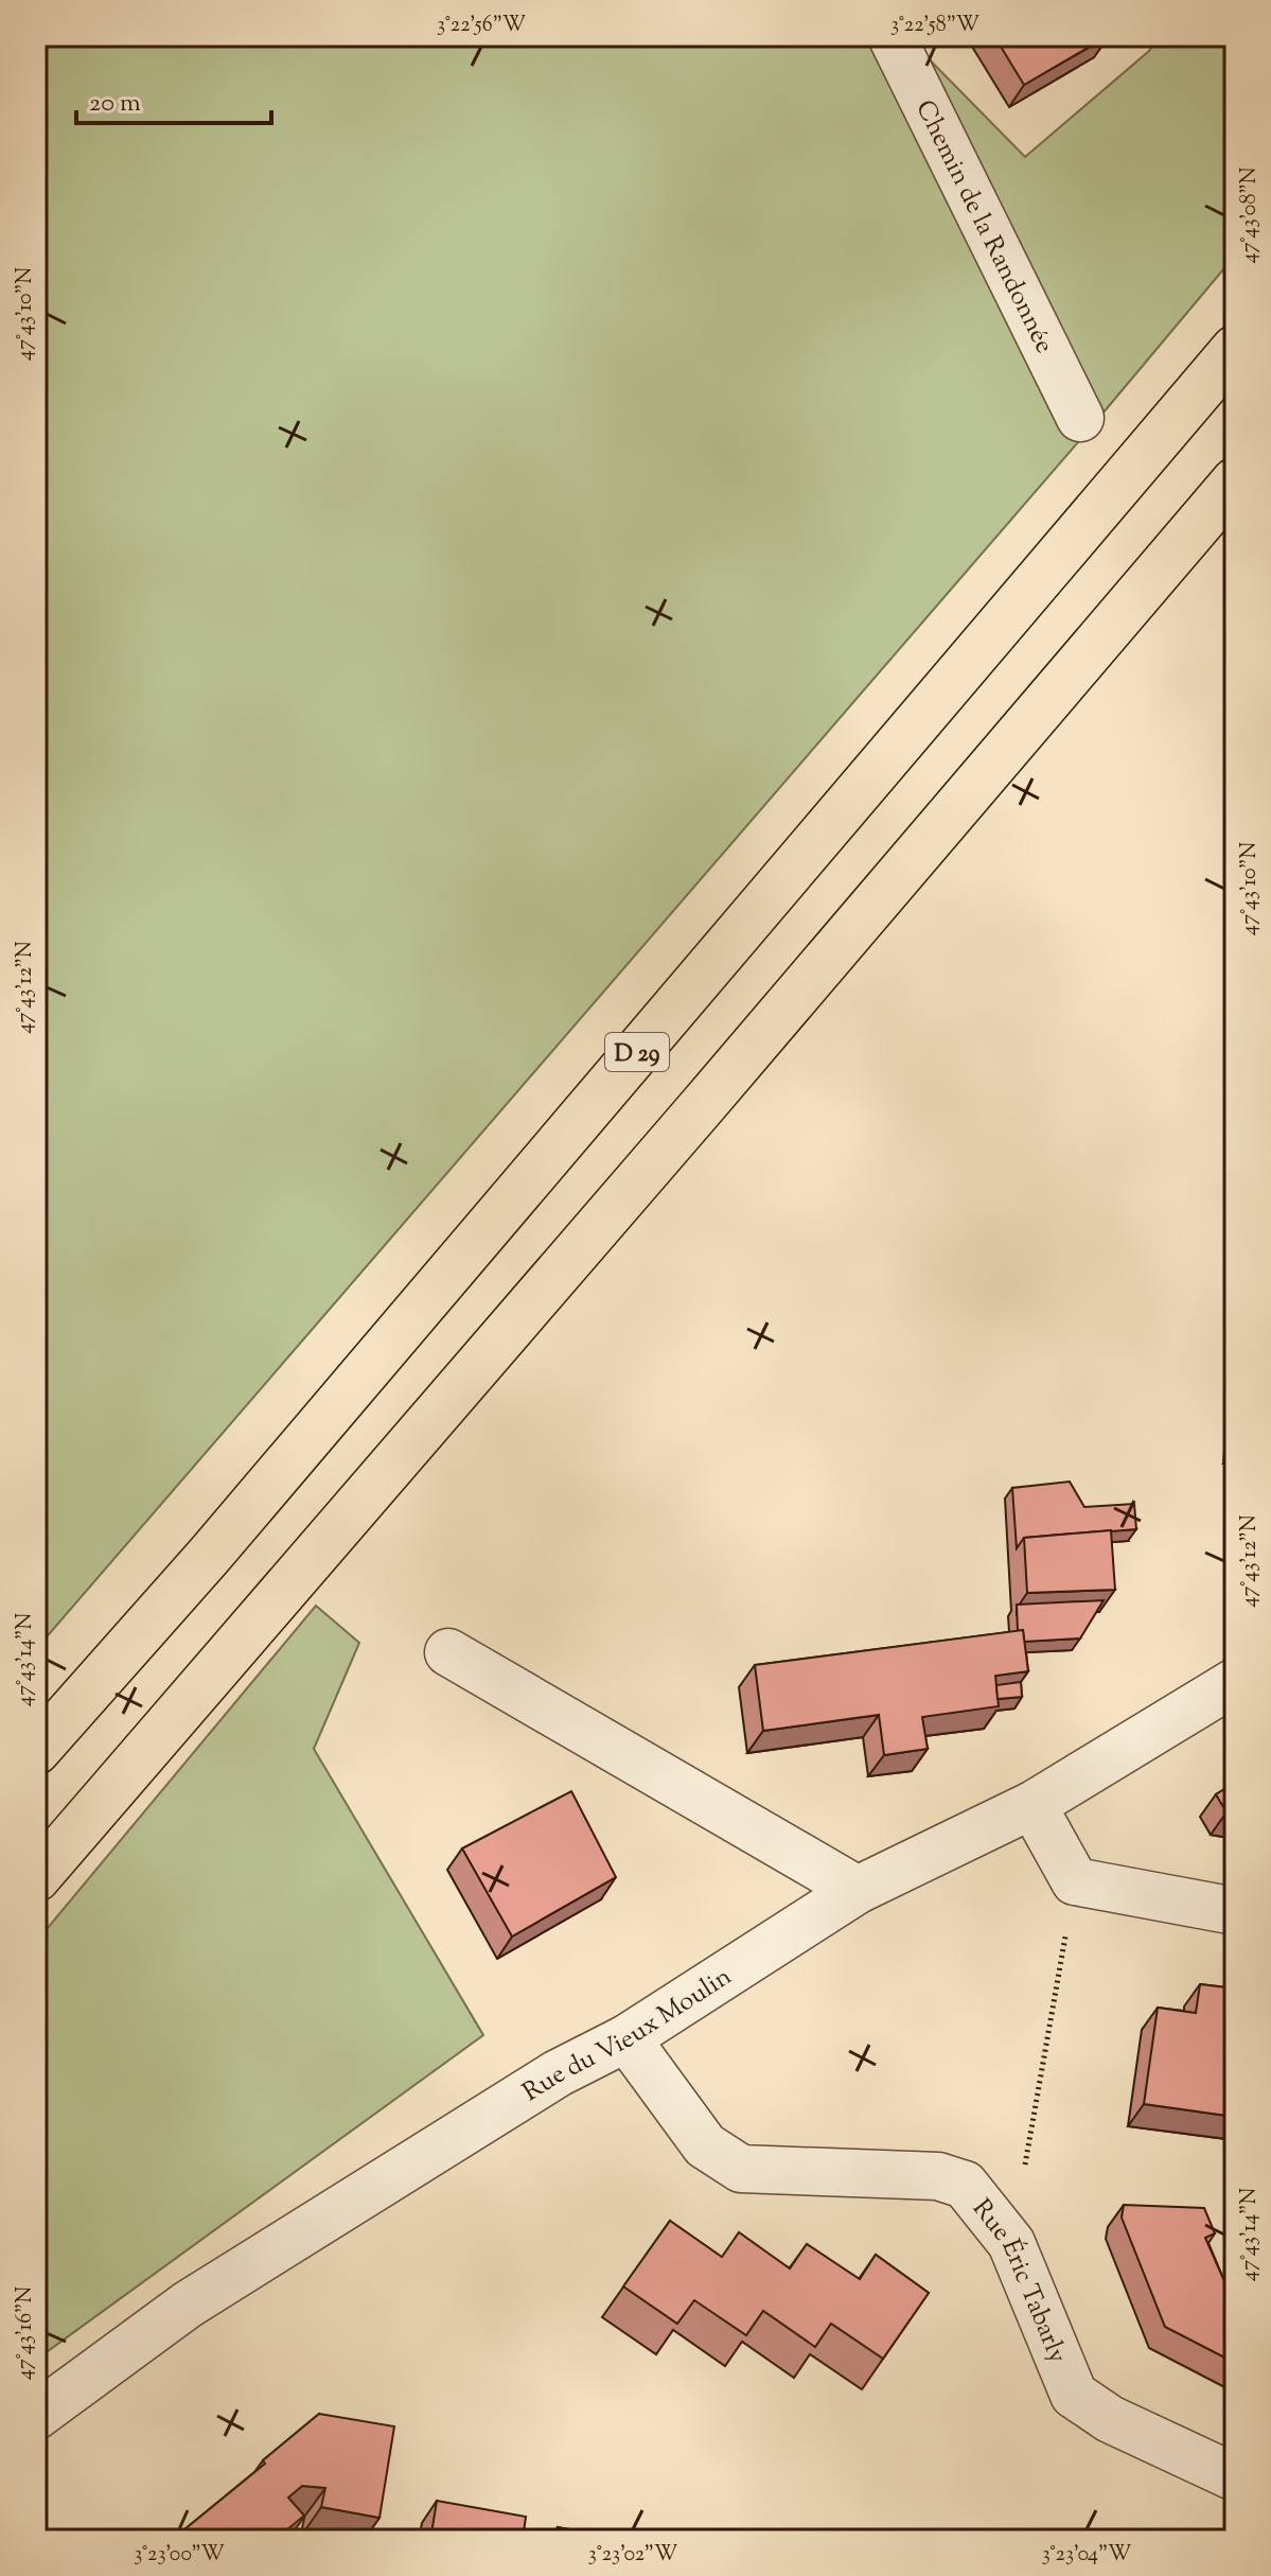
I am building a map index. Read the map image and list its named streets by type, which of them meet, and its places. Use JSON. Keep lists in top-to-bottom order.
{
  "streets": {
    "main road": ["D 29"],
    "street": ["Chemin de la Randonnée", "Rue du Vieux Moulin", "Rue Éric Tabarly"]
  },
  "crossings": [
    ["Rue du Vieux Moulin", "Rue Éric Tabarly"]
  ],
  "scale_bar": "20 m",
  "coordinates": [
    "3°22'56\"W",
    "3°22'58\"W",
    "47°43'08\"N",
    "47°43'10\"N",
    "47°43'12\"N",
    "47°43'14\"N",
    "47°43'16\"N",
    "3°23'00\"W",
    "3°23'02\"W",
    "3°23'04\"W"
  ]
}
